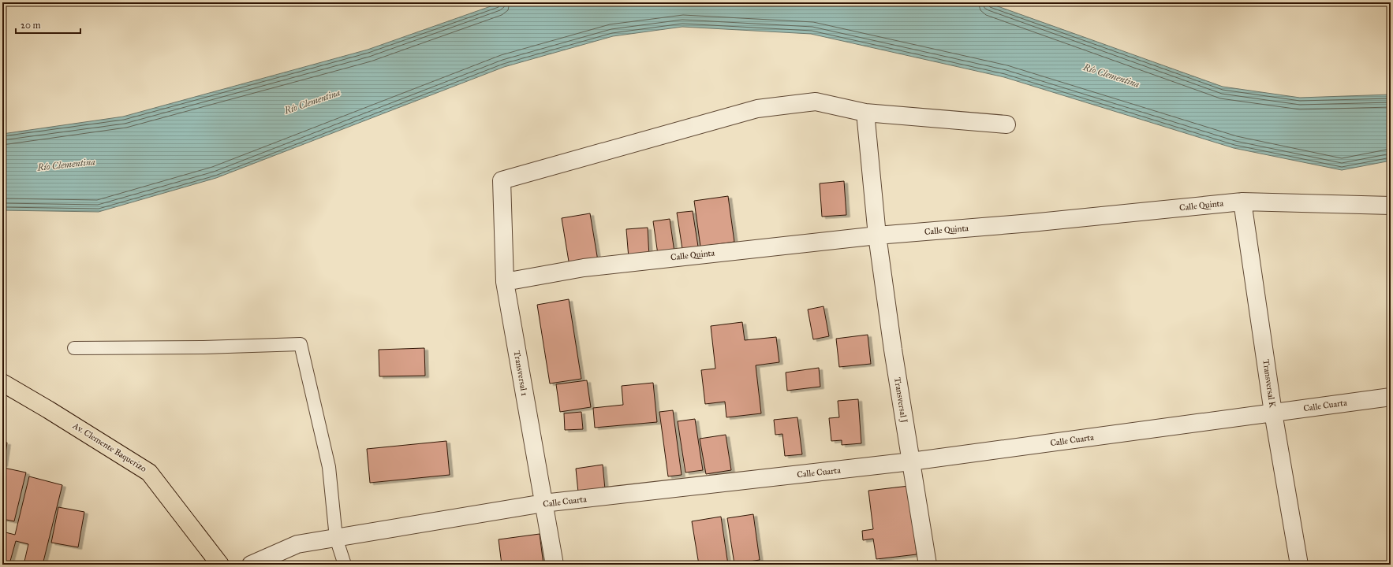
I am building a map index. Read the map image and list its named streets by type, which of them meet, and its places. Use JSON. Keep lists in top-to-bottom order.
{
  "streets": {
    "highway": ["Av. Clemente Baquerizo"],
    "street": [
      "Calle Quinta",
      "Transversal 1",
      "Transversal K",
      "Transversal J",
      "Calle Cuarta"
    ]
  },
  "crossings": [
    ["Calle Quinta", "Transversal 1"],
    ["Calle Quinta", "Transversal K"],
    ["Calle Quinta", "Transversal J"],
    ["Transversal 1", "Transversal J"],
    ["Transversal 1", "Calle Cuarta"],
    ["Transversal K", "Calle Cuarta"],
    ["Transversal J", "Calle Cuarta"]
  ],
  "water": ["Río Clementina"],
  "scale_bar": "20 m"
}
